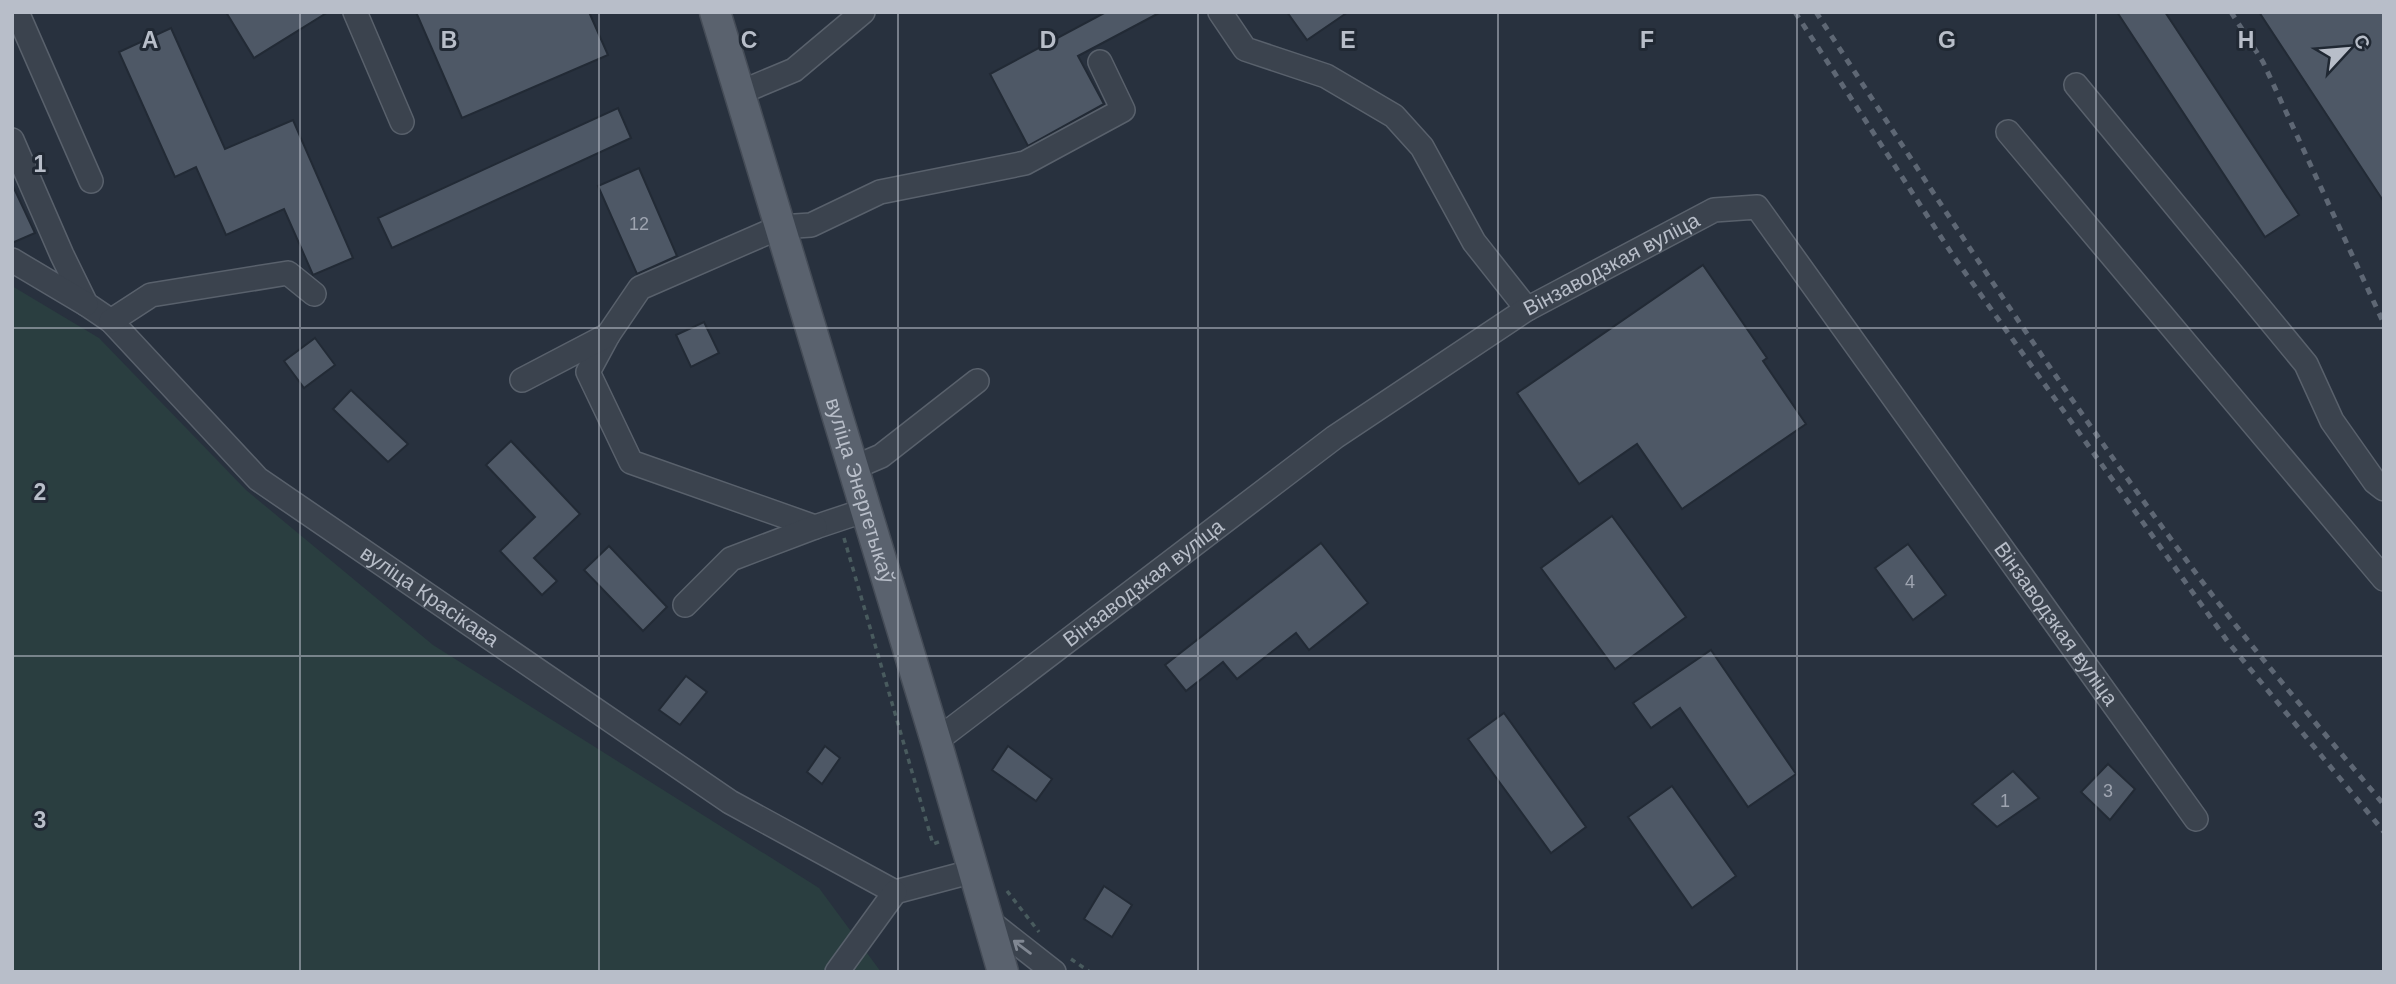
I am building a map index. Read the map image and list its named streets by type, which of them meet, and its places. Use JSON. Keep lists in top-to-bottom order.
{
  "streets": {
    "main road": ["вуліца Энергетыкаў"],
    "street": ["Вінзаводзкая вуліца", "вуліца Красікава"]
  },
  "crossings": [
    ["Вінзаводзкая вуліца", "вуліца Энергетыкаў"]
  ],
  "house_numbers": [
    "12",
    "4",
    "3",
    "1"
  ],
  "north": "top right",
  "grid": {
    "columns": [
      "A",
      "B",
      "C",
      "D",
      "E",
      "F",
      "G",
      "H"
    ],
    "rows": ["1", "2", "3"]
  }
}
